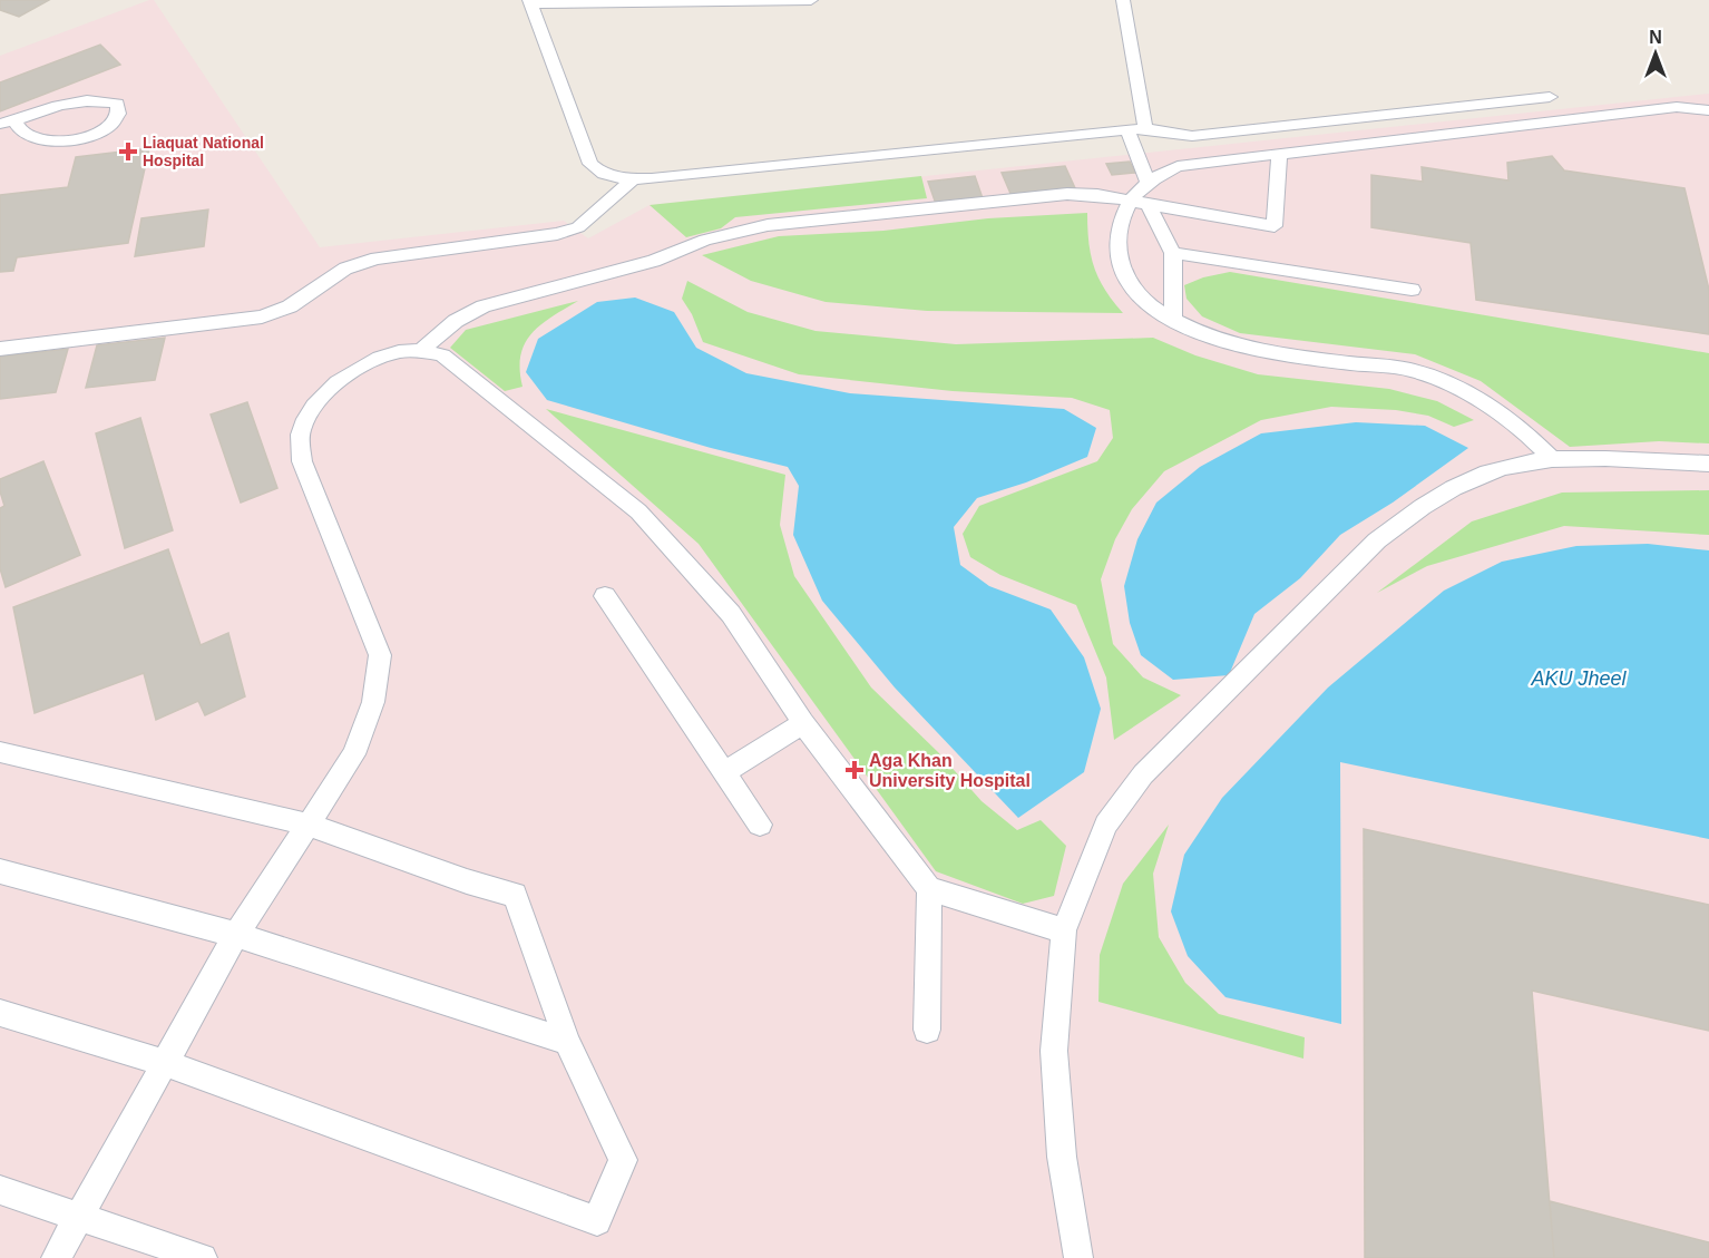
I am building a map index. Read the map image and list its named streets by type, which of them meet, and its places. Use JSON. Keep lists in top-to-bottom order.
{
  "water": ["AKU Jheel"],
  "places": {
    "health": ["Liaquat National Hospital", "Aga Khan University Hospital"]
  },
  "north": "top"
}
